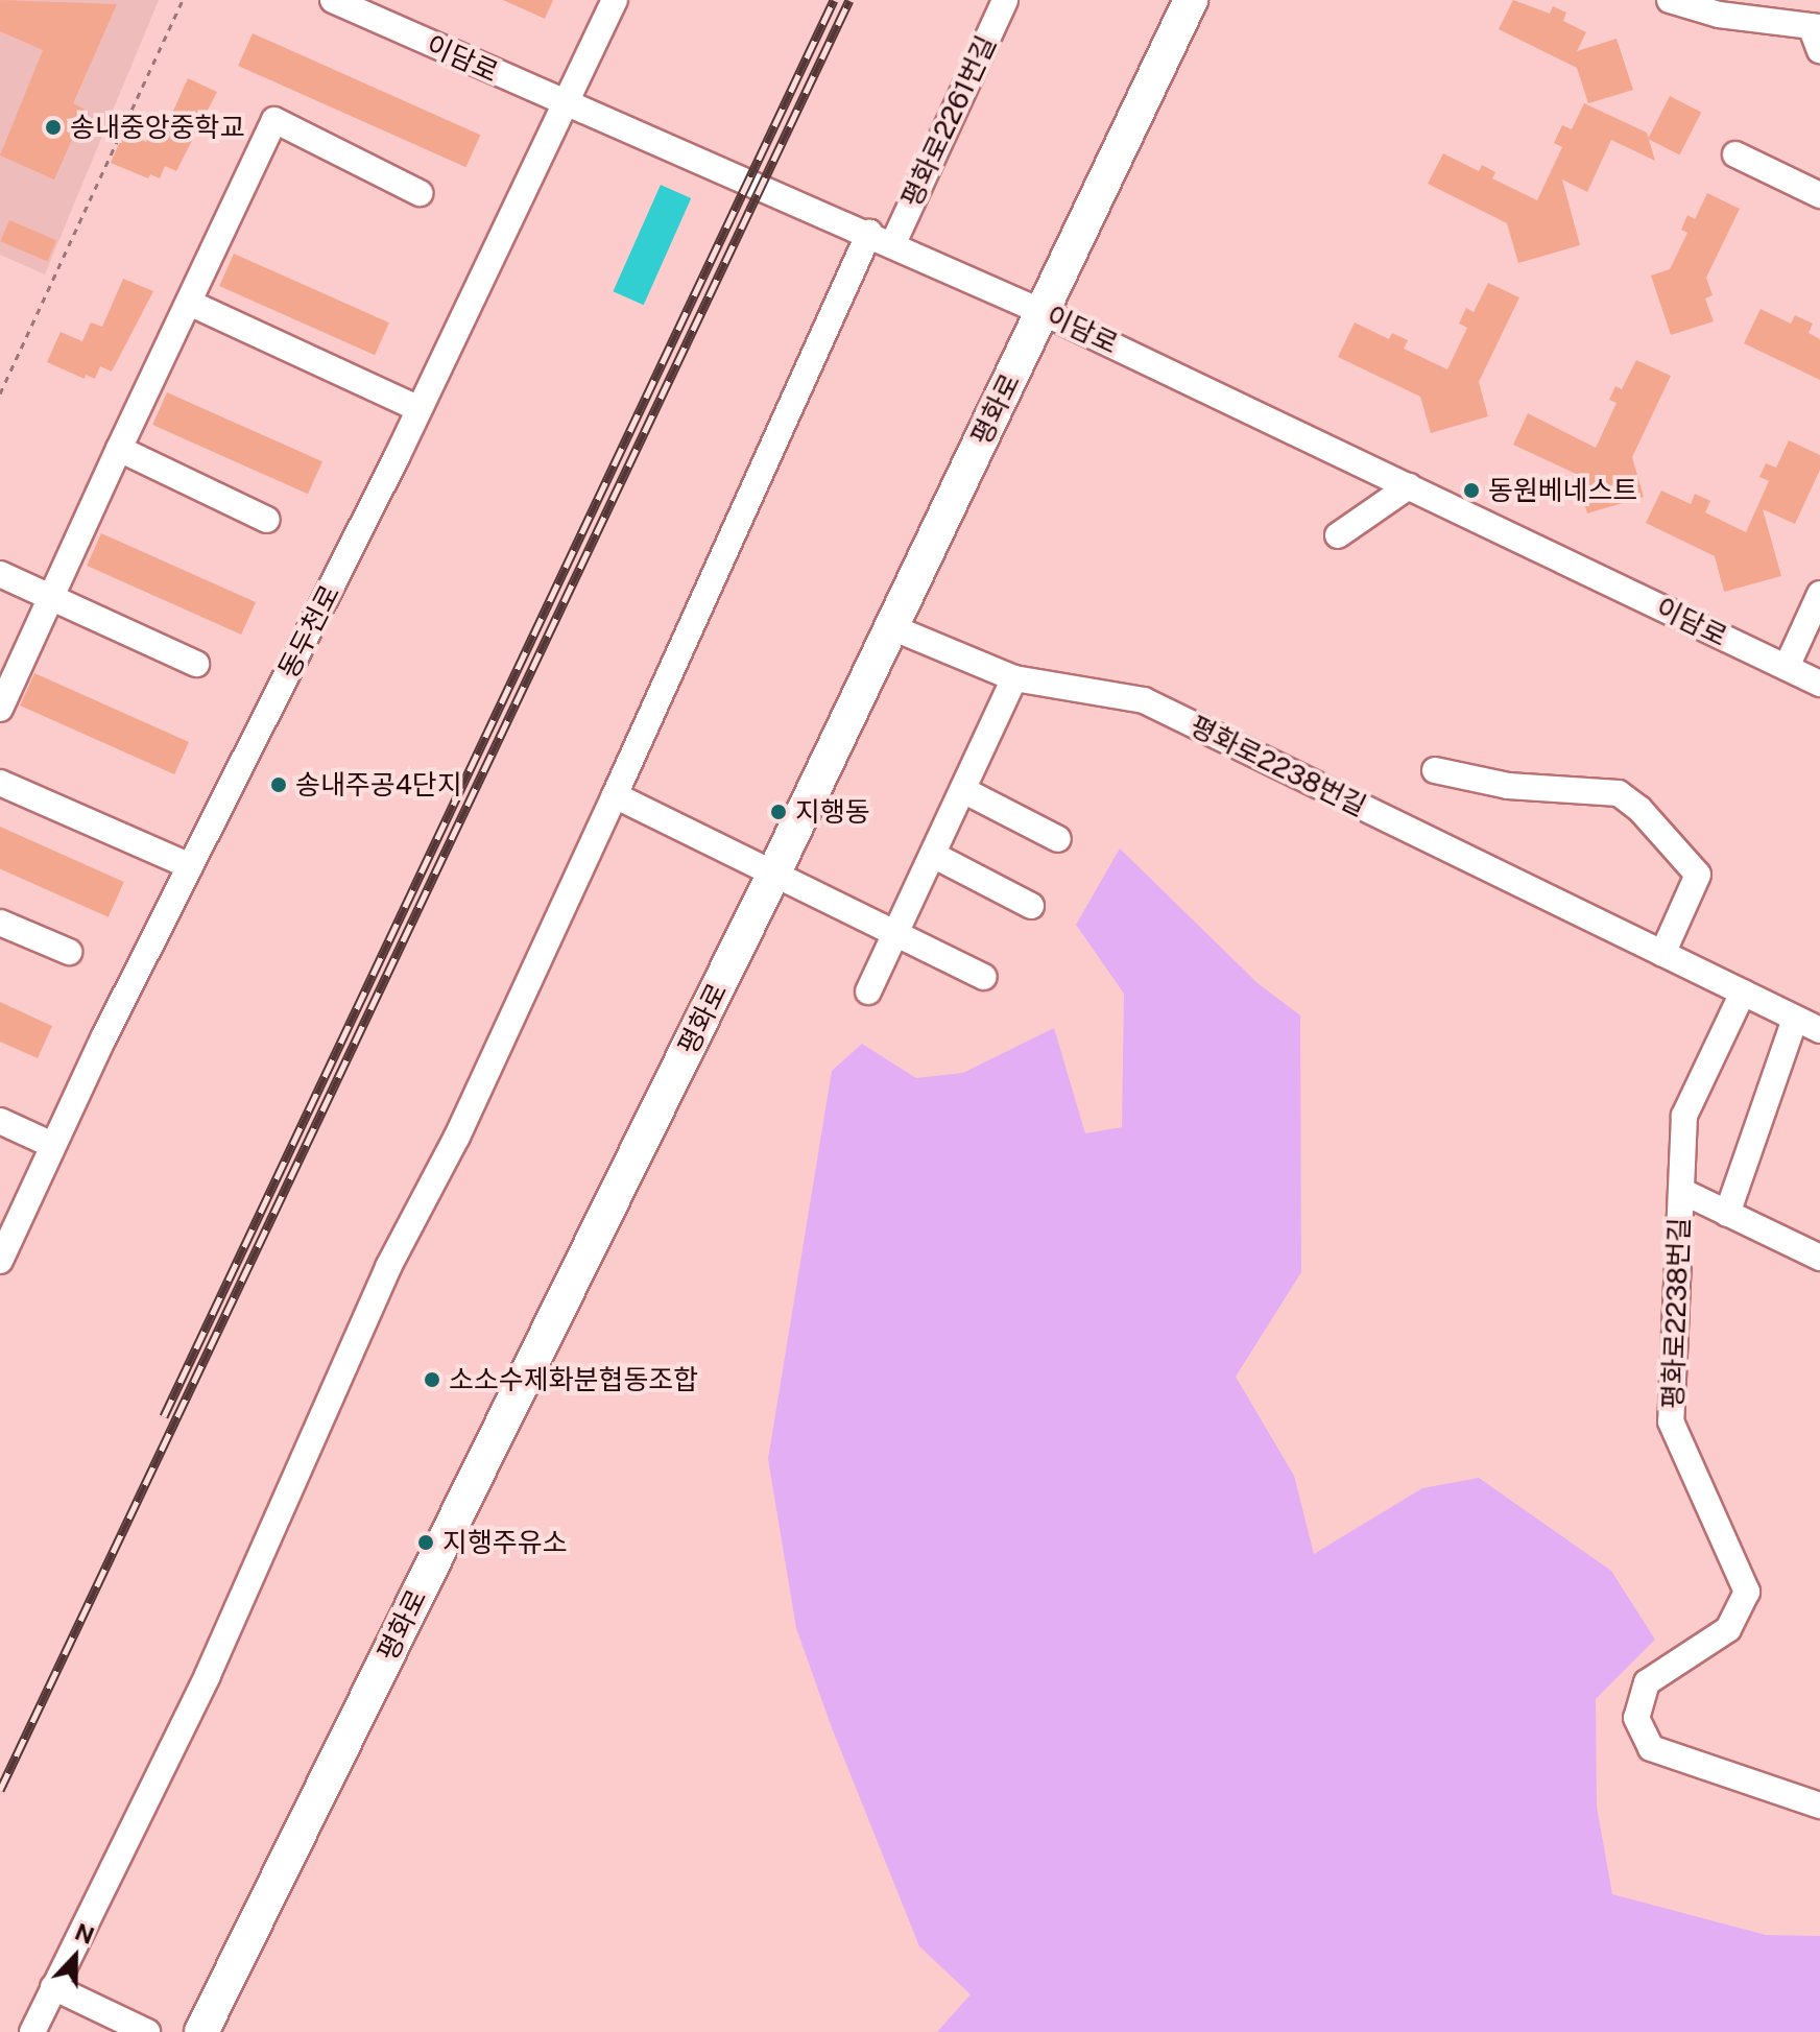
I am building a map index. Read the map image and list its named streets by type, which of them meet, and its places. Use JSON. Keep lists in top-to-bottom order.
{
  "streets": {
    "main road": ["평화로"],
    "street": [
      "이담로",
      "평화로2261번길",
      "동두천로",
      "평화로2238번길"
    ]
  },
  "crossings": [
    ["이담로", "평화로2261번길"],
    ["이담로", "평화로"],
    ["이담로", "동두천로"],
    ["평화로", "평화로2238번길"]
  ],
  "places": [
    "송내중앙중학교",
    "동원베네스트",
    "송내주공4단지",
    "지행동",
    "소소수제화분협동조합",
    "지행주유소"
  ],
  "north": "top"
}
